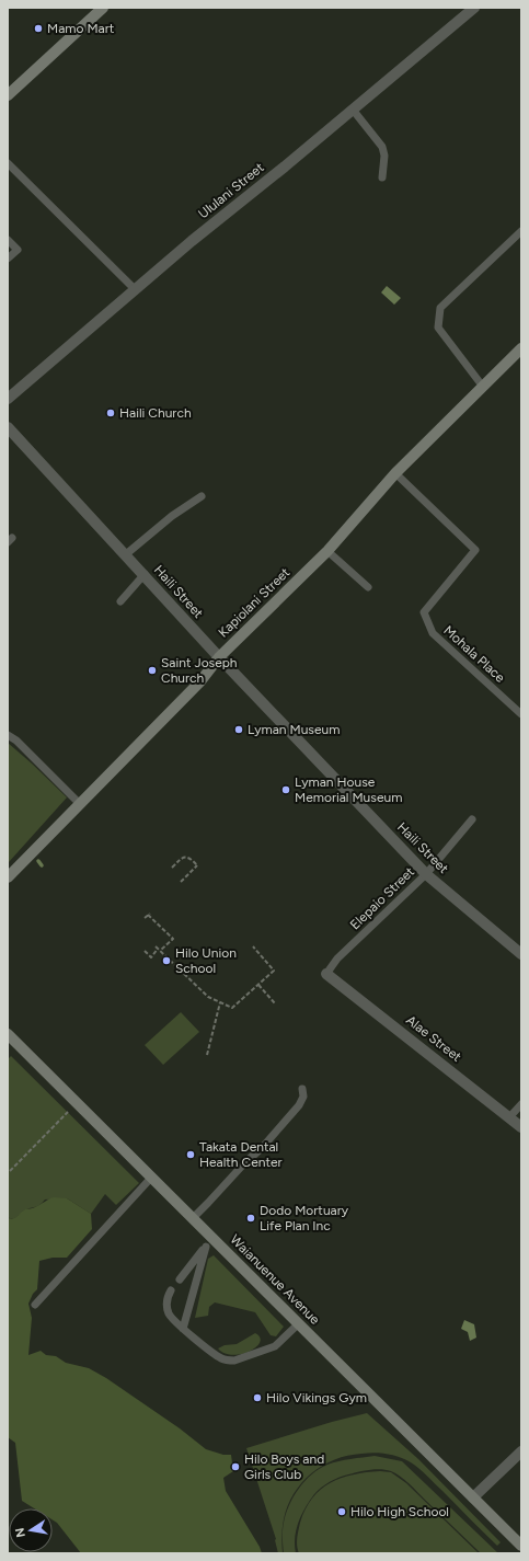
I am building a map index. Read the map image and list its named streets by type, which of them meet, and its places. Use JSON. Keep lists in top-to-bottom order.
{
  "streets": {
    "street": [
      "Ululani Street",
      "Haili Street",
      "Kapiolani Street",
      "Alae Street",
      "Waianuenue Avenue"
    ],
    "lane": ["Mohala Place", "Elepaio Street"]
  },
  "crossings": [
    ["Haili Street", "Kapiolani Street"],
    ["Haili Street", "Elepaio Street"],
    ["Kapiolani Street", "Mohala Place"],
    ["Elepaio Street", "Alae Street"]
  ],
  "places": [
    "Mamo Mart",
    "Haili Church",
    "Saint Joseph Church",
    "Lyman Museum",
    "Lyman House Memorial Museum",
    "Hilo Union School",
    "Takata Dental Health Center",
    "Dodo Mortuary Life Plan Inc",
    "Hilo Vikings Gym",
    "Hilo Boys and Girls Club",
    "Hilo High School"
  ],
  "north": "left"
}
